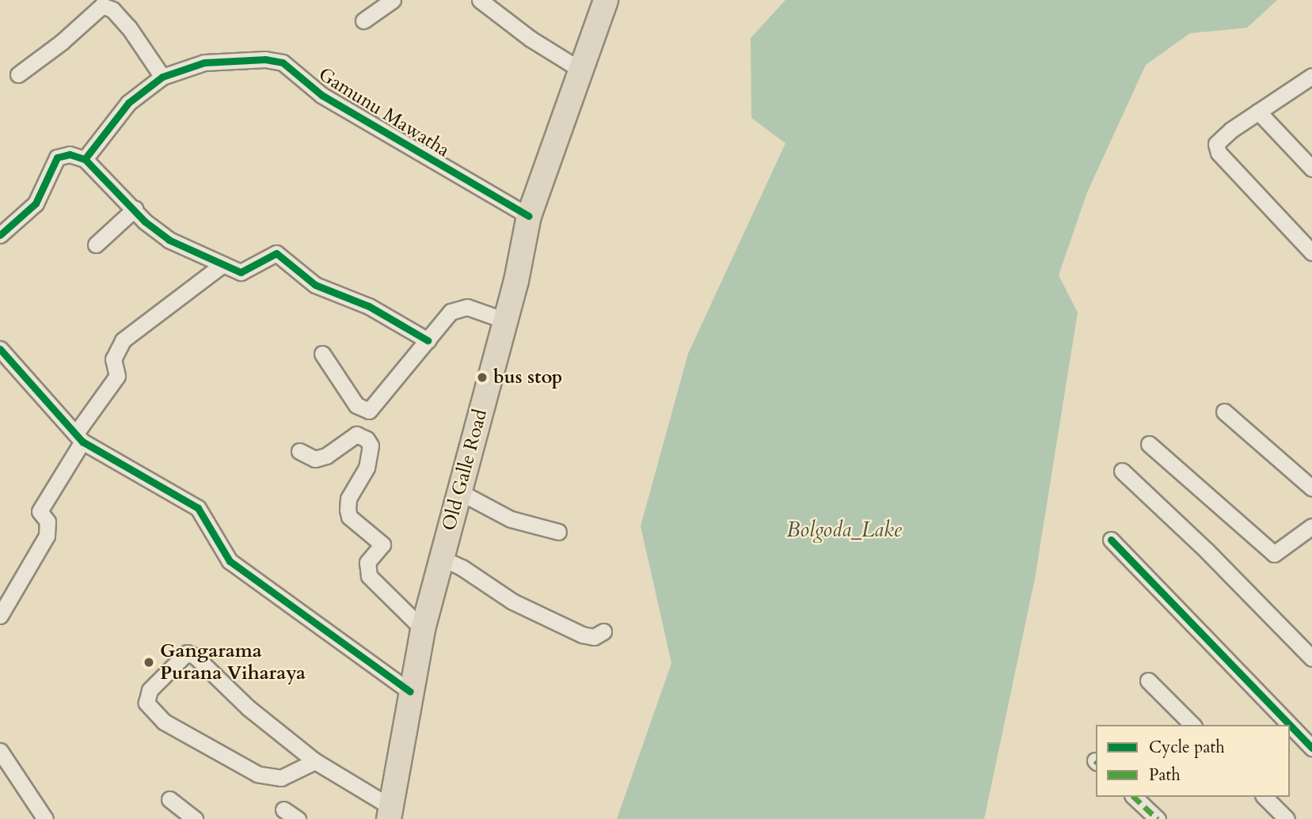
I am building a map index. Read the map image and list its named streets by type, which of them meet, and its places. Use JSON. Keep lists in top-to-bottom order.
{
  "streets": {
    "highway": ["Old Galle Road"],
    "street": ["Gamunu Mawatha"]
  },
  "crossings": [
    ["Gamunu Mawatha", "Old Galle Road"]
  ],
  "water": ["Bolgoda_Lake"],
  "places": ["bus stop", "Gangarama Purana Viharaya"],
  "legend": ["Cycle path", "Path"]
}
